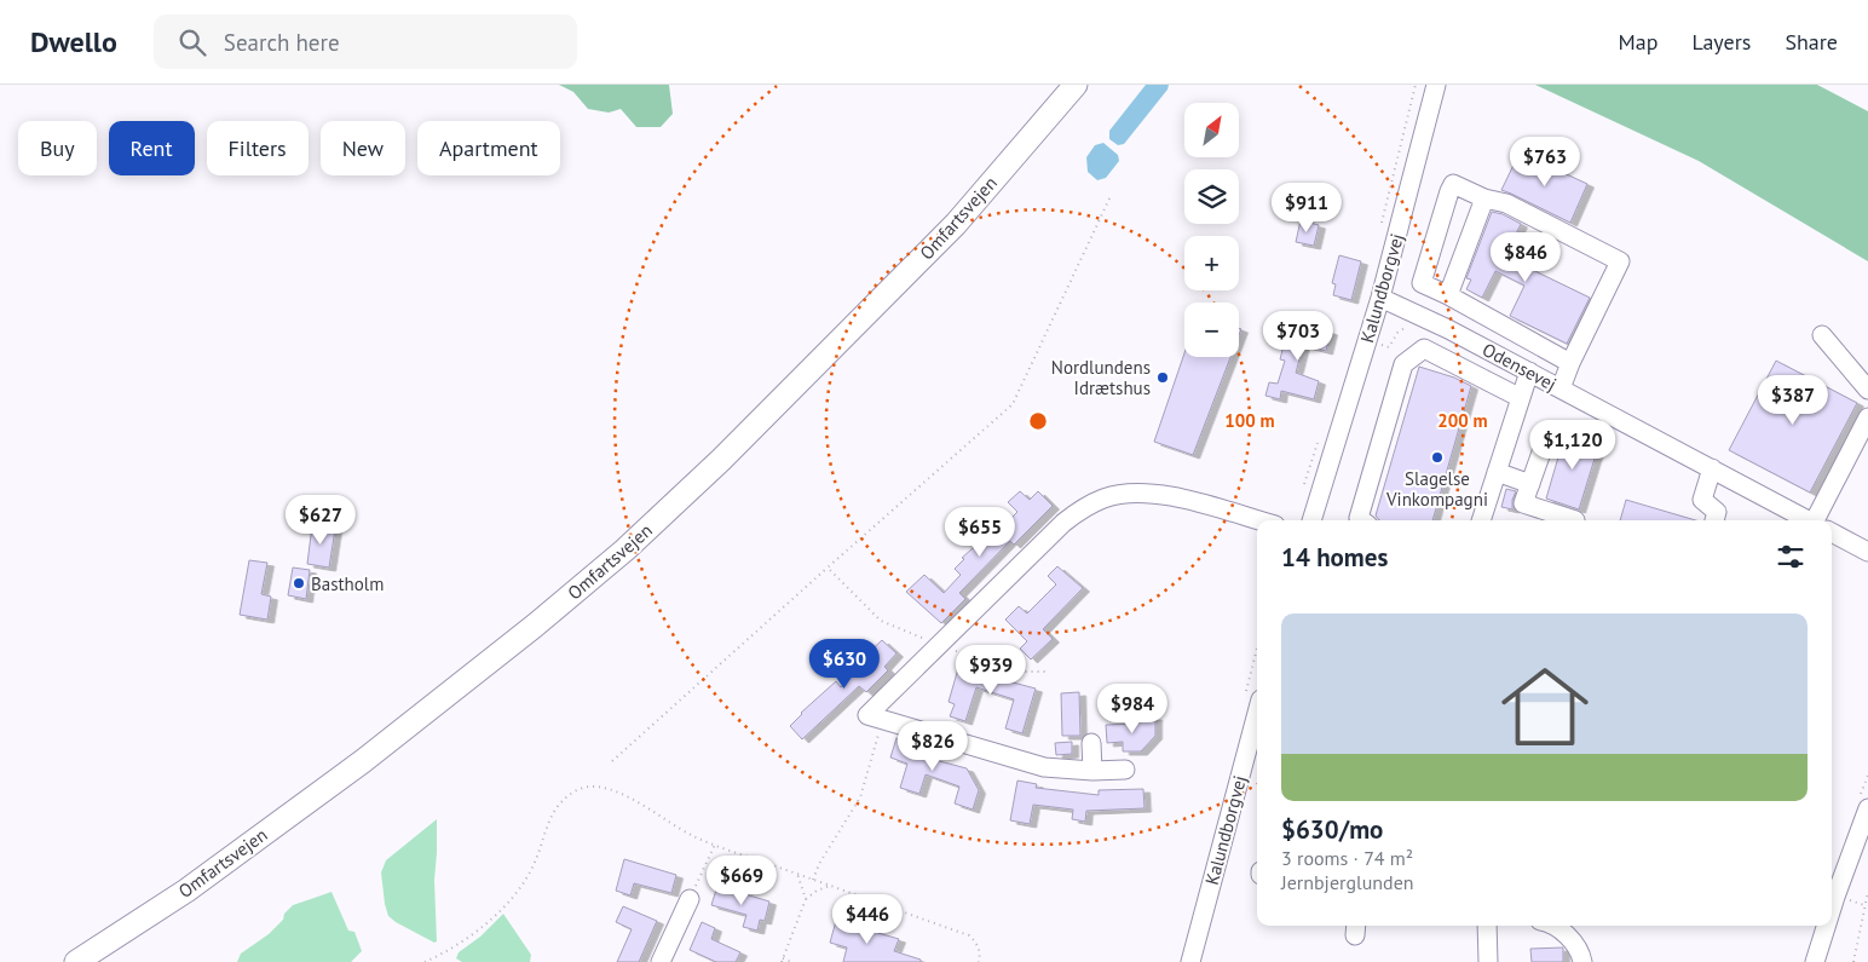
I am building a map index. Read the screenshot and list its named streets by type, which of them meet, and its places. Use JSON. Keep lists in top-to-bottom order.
{
  "streets": {
    "main road": ["Omfartsvejen"],
    "street": ["Kalundborgvej", "Odensevej"]
  },
  "crossings": [
    ["Kalundborgvej", "Odensevej"]
  ],
  "places": ["Nordlundens Idrætshus", "Slagelse Vinkompagni", "Bastholm"],
  "north": "top right",
  "page": {
    "header": "Dwello",
    "search": "Search here",
    "nav": ["Map", "Layers", "Share"],
    "map_buttons": ["+", "−"],
    "chip": [
      "Buy",
      "Rent",
      "Filters",
      "New",
      "Apartment"
    ],
    "price": [
      "$763",
      "$911",
      "$846",
      "$703",
      "$387",
      "$1,120",
      "$627",
      "$655",
      "$630",
      "$939",
      "$984",
      "$826",
      "$669",
      "$446"
    ],
    "heading": "14 homes",
    "list": [
      {
        "name": "$630/mo",
        "note": "3 rooms · 74 m² · Jernbjerglunden"
      }
    ]
  },
  "rings": ["100 m", "200 m"]
}
